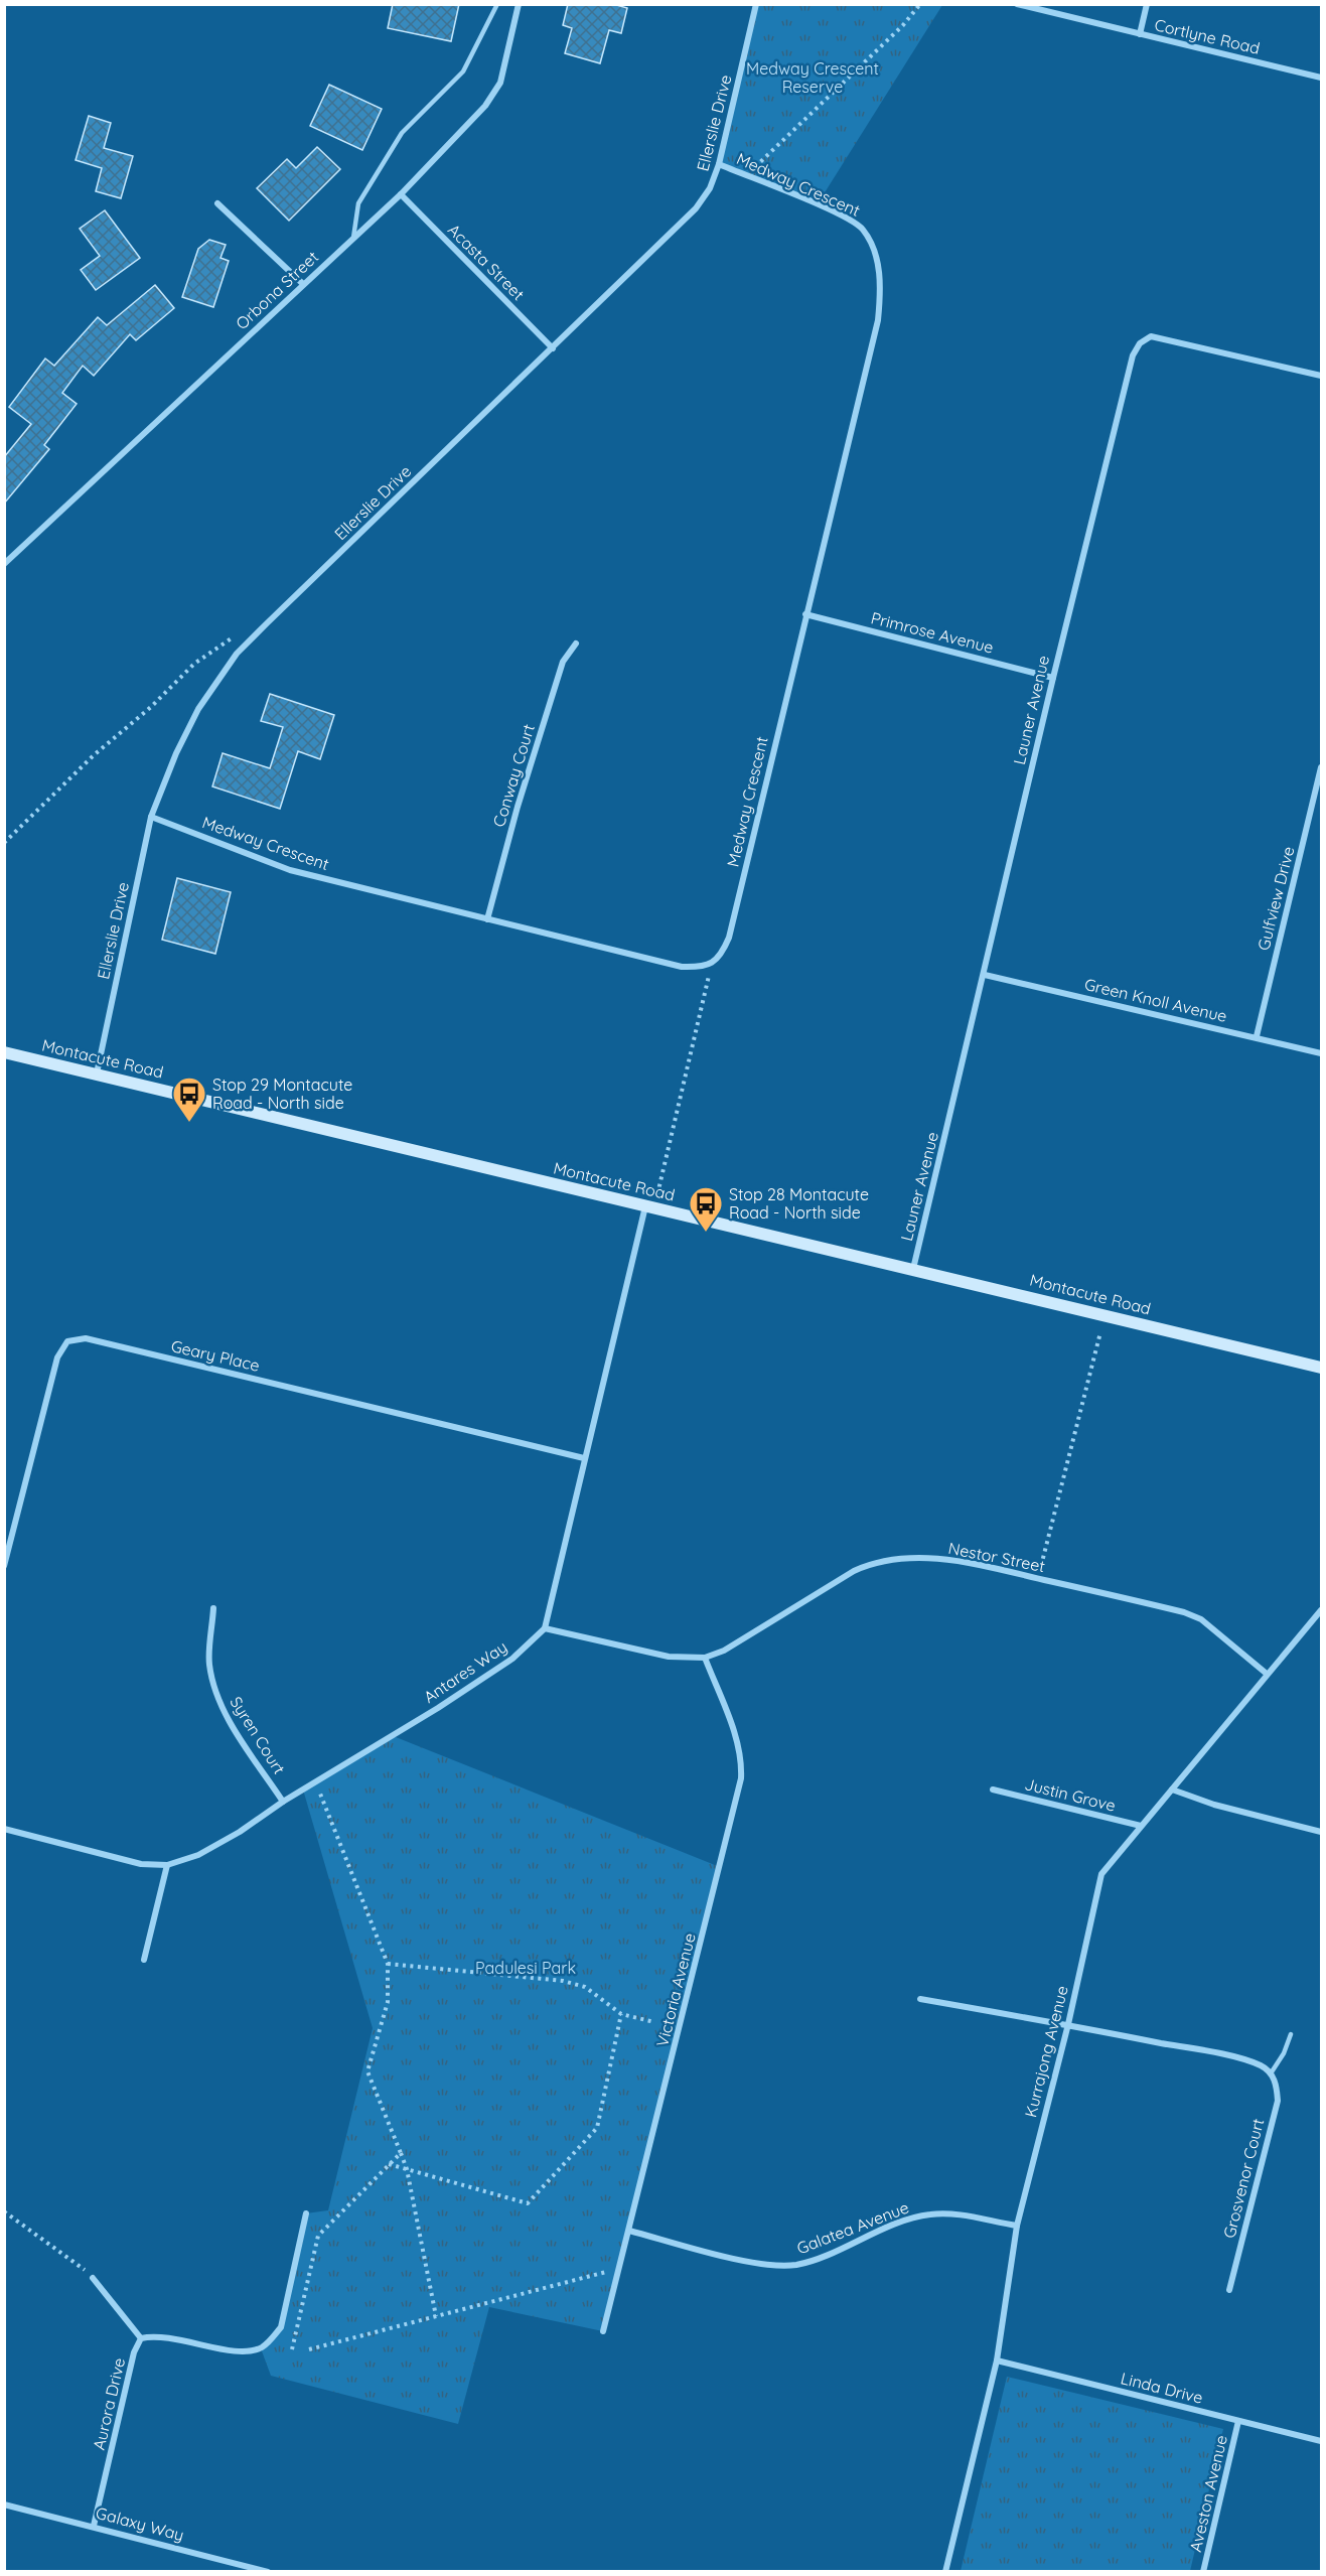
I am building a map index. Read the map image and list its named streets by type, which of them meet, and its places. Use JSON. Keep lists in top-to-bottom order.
{
  "streets": {
    "main road": ["Montacute Road"],
    "street": [
      "Cortlyne Road",
      "Ellerslie Drive",
      "Medway Crescent",
      "Acasta Street",
      "Orbona Street",
      "Primrose Avenue",
      "Launer Avenue",
      "Conway Court",
      "Gulfview Drive",
      "Green Knoll Avenue",
      "Geary Place",
      "Nestor Street",
      "Antares Way",
      "Syren Court",
      "Justin Grove",
      "Victoria Avenue",
      "Kurrajong Avenue",
      "Grosvenor Court",
      "Galatea Avenue",
      "Linda Drive",
      "Aurora Drive",
      "Aveston Avenue",
      "Galaxy Way"
    ]
  },
  "crossings": [
    ["Ellerslie Drive", "Medway Crescent"],
    ["Ellerslie Drive", "Acasta Street"],
    ["Ellerslie Drive", "Montacute Road"],
    ["Medway Crescent", "Primrose Avenue"],
    ["Medway Crescent", "Conway Court"],
    ["Acasta Street", "Orbona Street"],
    ["Primrose Avenue", "Launer Avenue"],
    ["Launer Avenue", "Green Knoll Avenue"],
    ["Launer Avenue", "Montacute Road"],
    ["Gulfview Drive", "Green Knoll Avenue"],
    ["Nestor Street", "Antares Way"],
    ["Nestor Street", "Victoria Avenue"],
    ["Nestor Street", "Kurrajong Avenue"],
    ["Antares Way", "Syren Court"],
    ["Justin Grove", "Kurrajong Avenue"],
    ["Victoria Avenue", "Galatea Avenue"],
    ["Kurrajong Avenue", "Galatea Avenue"],
    ["Kurrajong Avenue", "Linda Drive"],
    ["Linda Drive", "Aveston Avenue"],
    ["Aurora Drive", "Galaxy Way"]
  ],
  "parks": ["Medway Crescent Reserve", "Padulesi Park"],
  "places": {
    "bus stop": ["Stop 29 Montacute Road - North side", "Stop 28 Montacute Road - North side"]
  }
}
